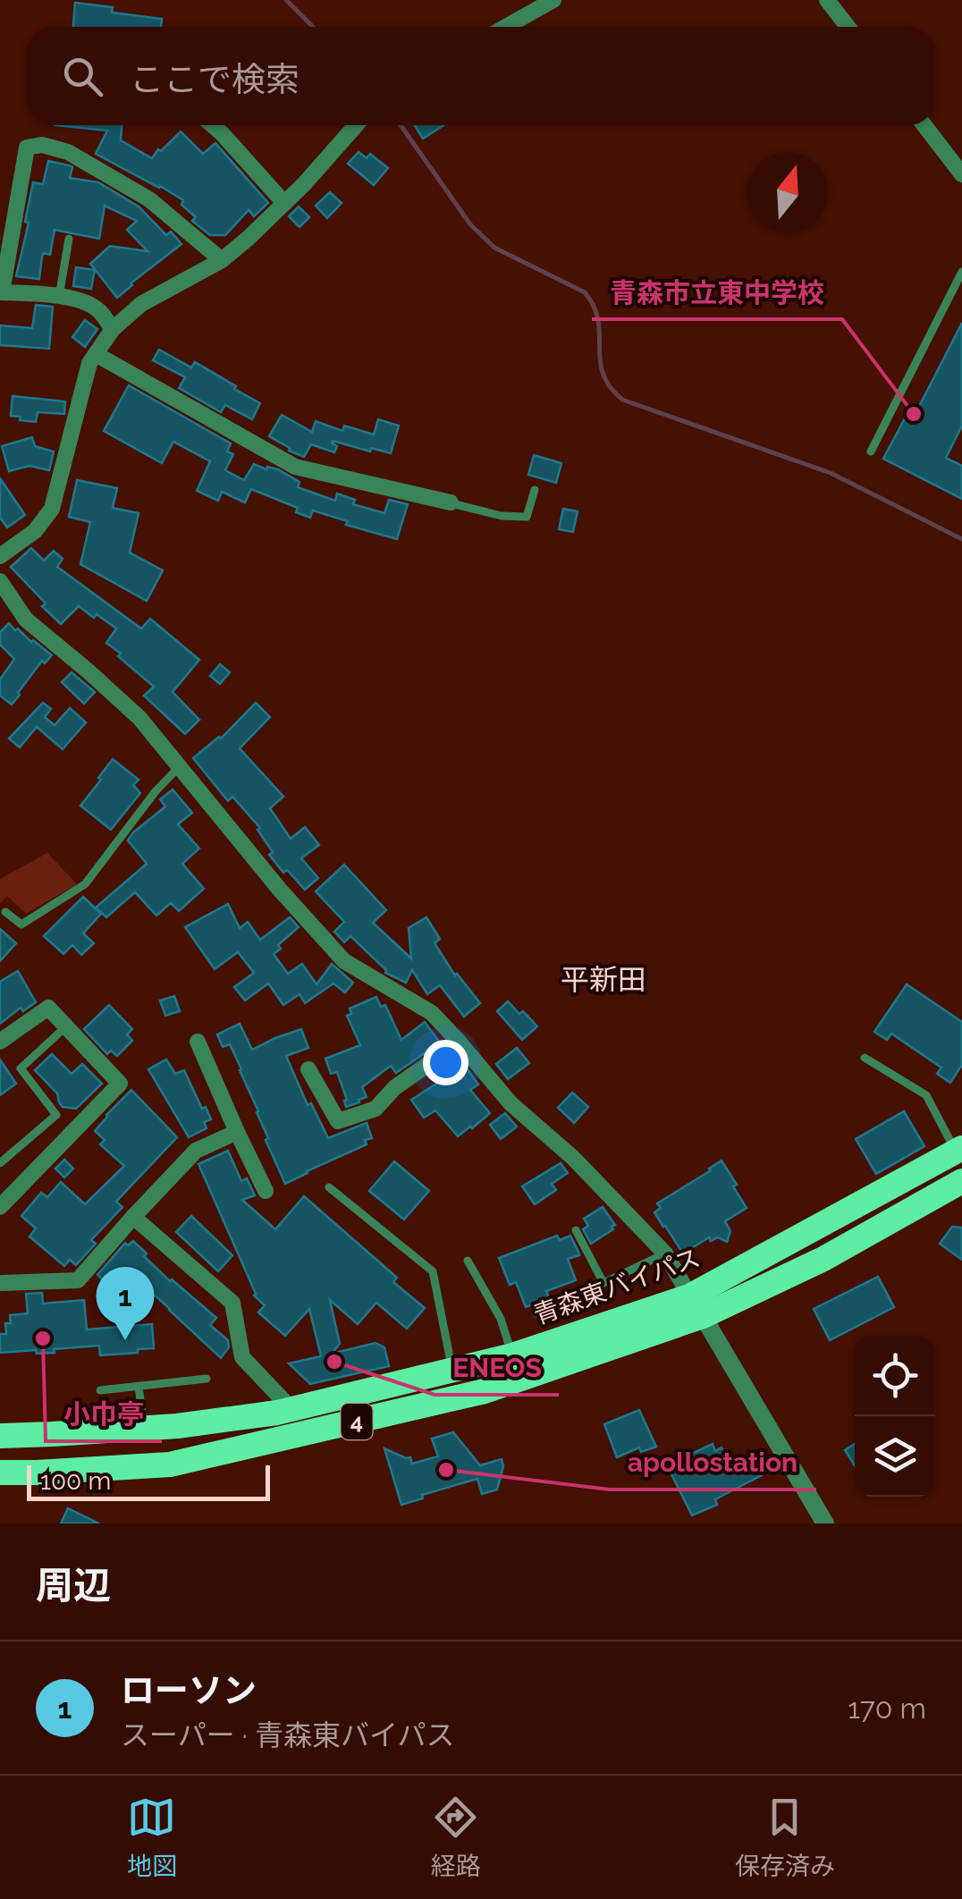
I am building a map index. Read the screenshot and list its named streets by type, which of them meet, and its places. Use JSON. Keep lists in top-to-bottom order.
{
  "streets": {
    "highway": ["青森東バイパス", "4"]
  },
  "districts": ["平新田"],
  "places": [
    "青森市立東中学校",
    "小巾亭",
    "ENEOS",
    "apollostation"
  ],
  "scale_bar": "100 m",
  "north": "top",
  "page": {
    "search": "ここで検索",
    "pins": "1",
    "scale": "100 m",
    "heading": "周辺",
    "list": [
      {
        "mark": "1",
        "name": "ローソン",
        "note": "スーパー · 青森東バイパス",
        "value": "170 m"
      }
    ],
    "nav": ["地図", "経路", "保存済み"]
  }
}
